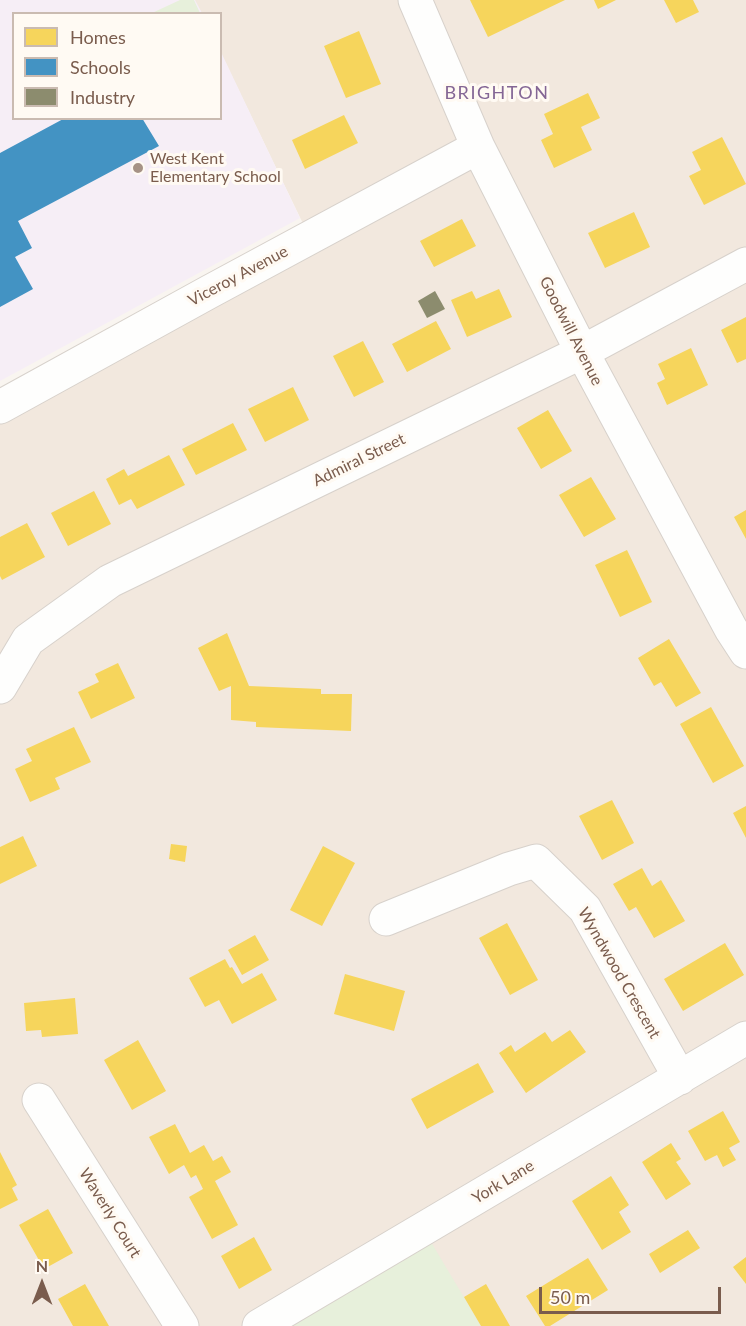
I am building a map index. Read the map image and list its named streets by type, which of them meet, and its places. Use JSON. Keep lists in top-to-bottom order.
{
  "streets": {
    "street": [
      "Viceroy Avenue",
      "Goodwill Avenue",
      "Admiral Street",
      "Wyndwood Crescent",
      "York Lane",
      "Waverly Court"
    ]
  },
  "crossings": [
    ["Viceroy Avenue", "Goodwill Avenue"],
    ["Goodwill Avenue", "Admiral Street"],
    ["Wyndwood Crescent", "York Lane"]
  ],
  "districts": ["BRIGHTON"],
  "places": ["West Kent Elementary School"],
  "legend": ["Homes", "Schools", "Industry"],
  "scale_bar": "50 m",
  "north": "top"
}
